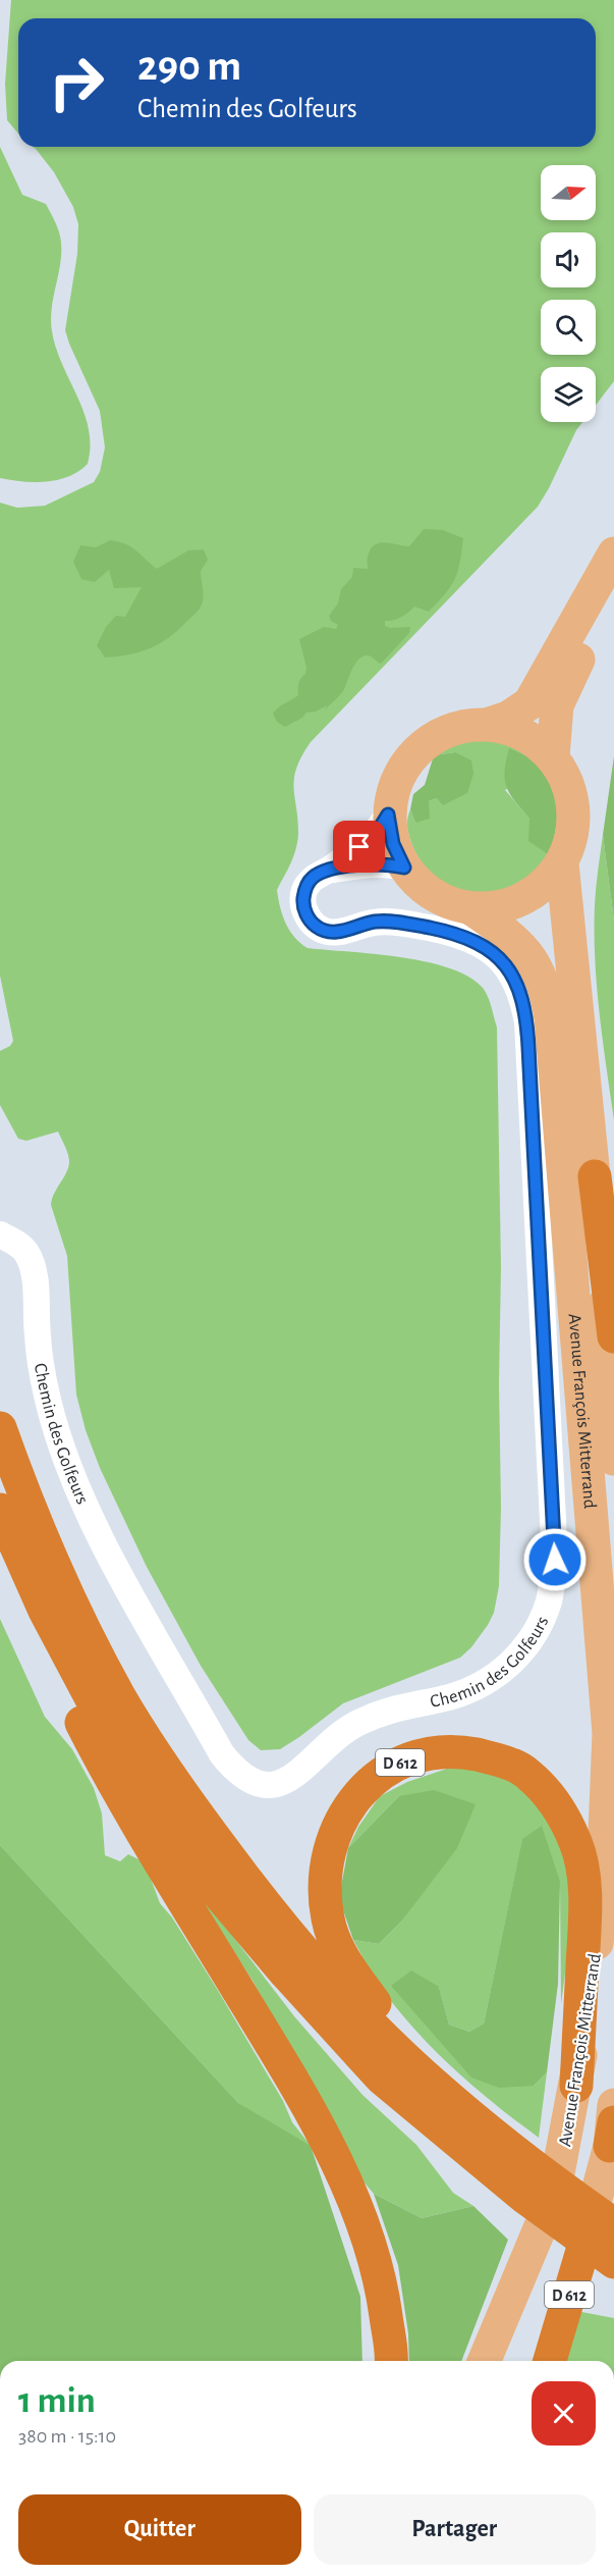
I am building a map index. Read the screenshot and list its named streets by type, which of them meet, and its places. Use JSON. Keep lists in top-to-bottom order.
{
  "streets": {
    "highway": ["D 612"],
    "main road": ["Avenue François Mitterrand"],
    "street": ["Chemin des Golfeurs"]
  },
  "crossings": [
    ["Avenue François Mitterrand", "Chemin des Golfeurs"],
    ["Avenue François Mitterrand", "D 612"]
  ],
  "north": "right",
  "page": {
    "turn": ["290 m", "Chemin des Golfeurs"],
    "heading": ["1 min", "380 m · 15:10"],
    "buttons": ["Quitter", "Partager"]
  }
}
